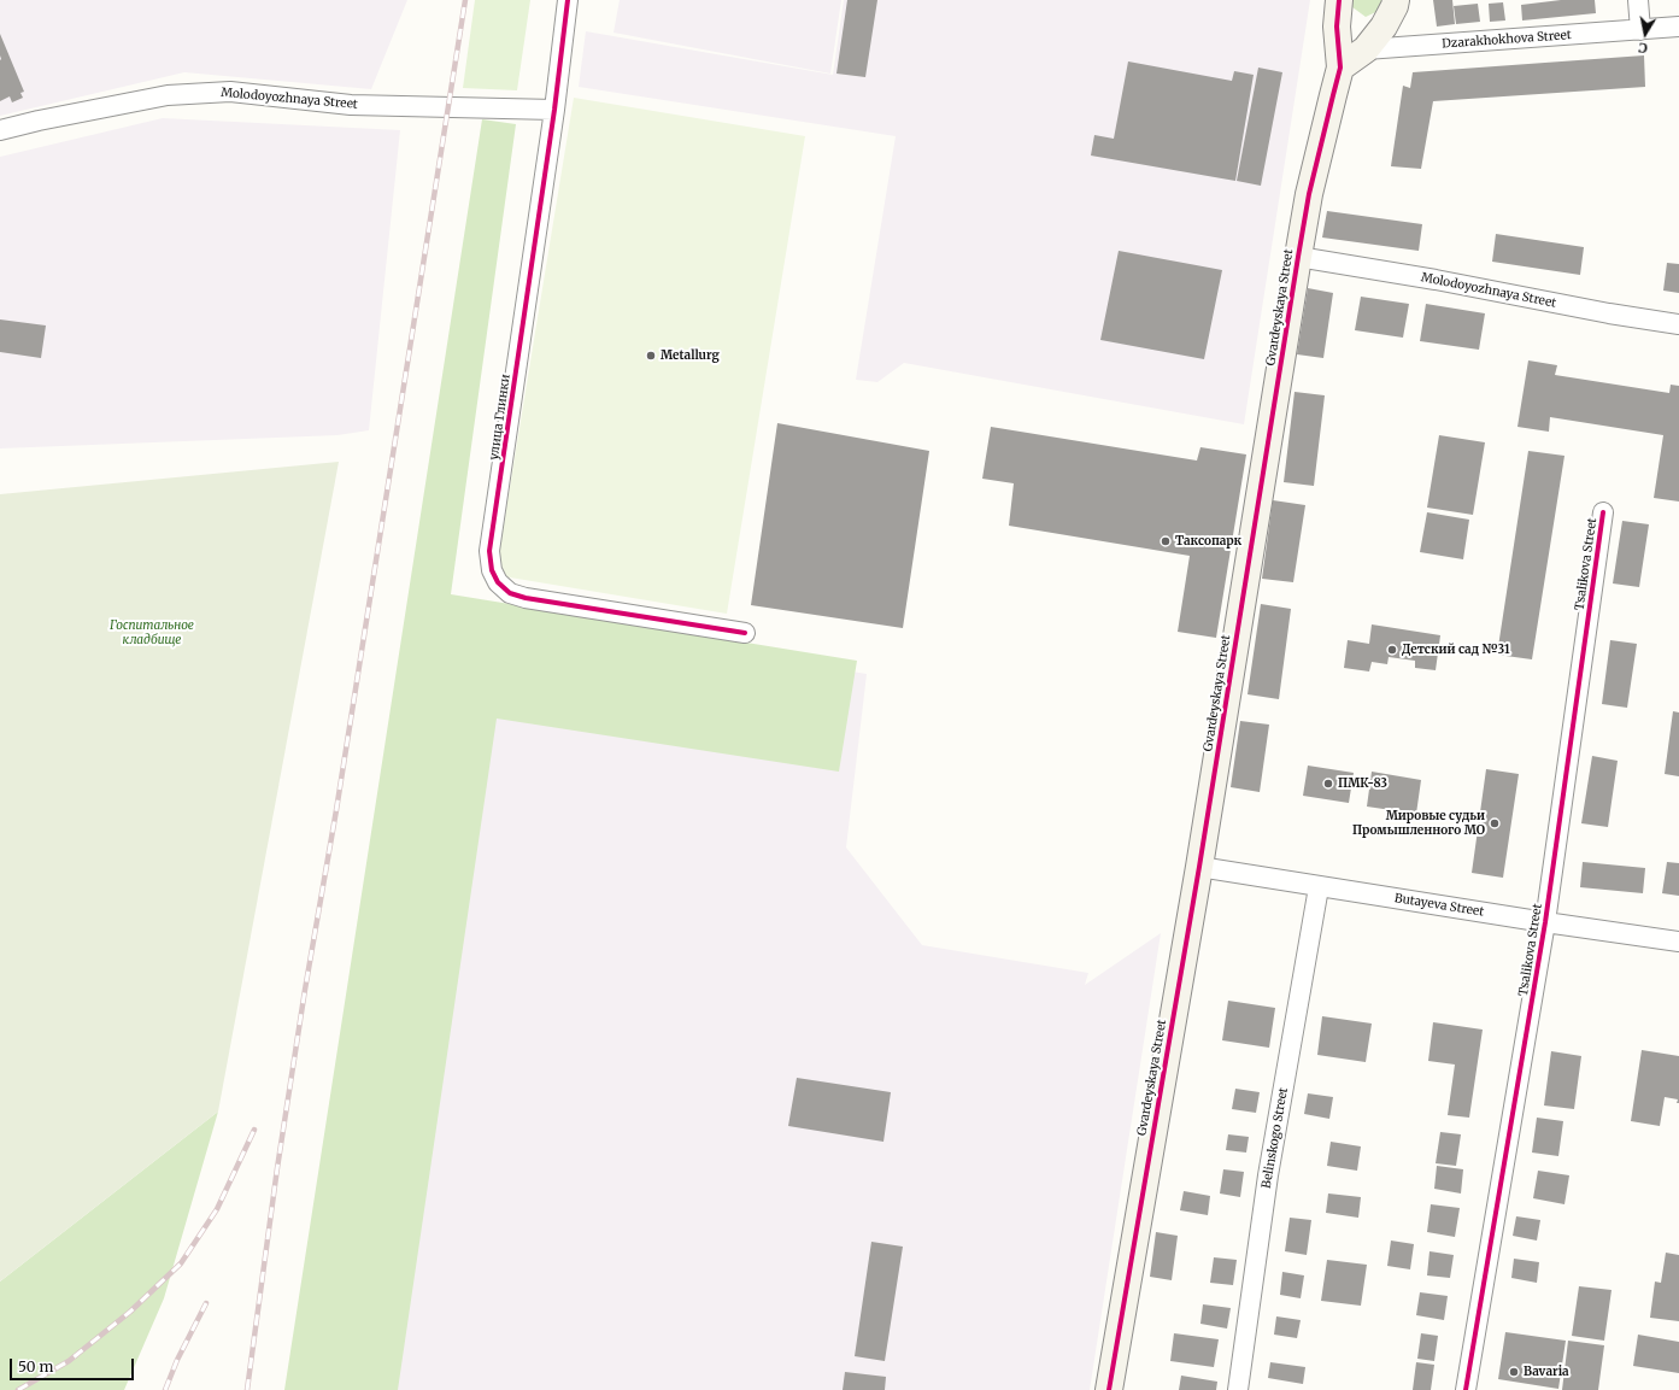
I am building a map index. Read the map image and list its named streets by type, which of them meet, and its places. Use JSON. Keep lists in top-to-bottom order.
{
  "streets": {
    "street": [
      "Dzarakhokhova Street",
      "Molodoyozhnaya Street",
      "Gvardeyskaya Street",
      "улица Глинки",
      "Tsalikova Street",
      "Butayeva Street",
      "Belinskogo Street"
    ]
  },
  "crossings": [
    ["Molodoyozhnaya Street", "Gvardeyskaya Street"],
    ["Molodoyozhnaya Street", "улица Глинки"],
    ["Gvardeyskaya Street", "Butayeva Street"],
    ["Tsalikova Street", "Butayeva Street"],
    ["Butayeva Street", "Belinskogo Street"]
  ],
  "parks": ["Госпитальное кладбище"],
  "places": [
    "Metallurg",
    "Таксопарк",
    "Детский сад №31",
    "ПМК-83",
    "Мировые судьи Промышленного МО",
    "Bavaria"
  ],
  "scale_bar": "50 m",
  "north": "bottom"
}
